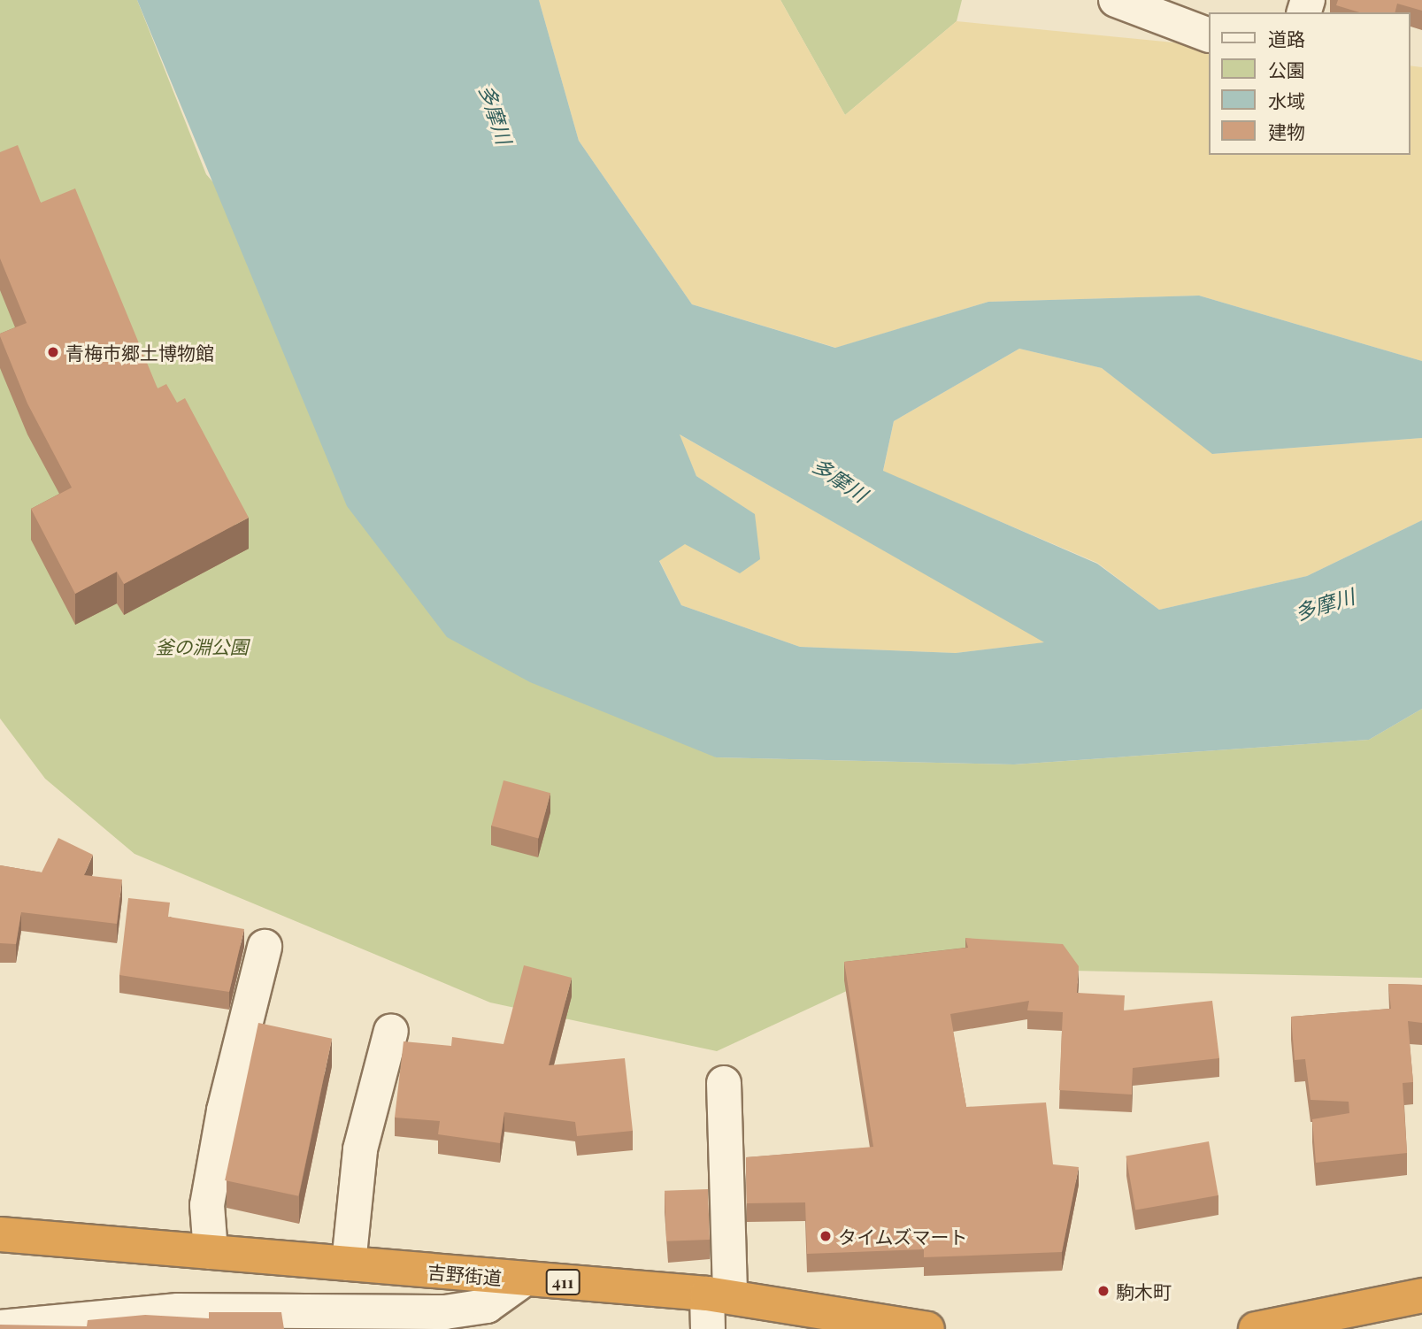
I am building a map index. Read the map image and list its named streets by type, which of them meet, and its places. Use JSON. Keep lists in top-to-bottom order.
{
  "streets": {
    "highway": ["吉野街道", "411"]
  },
  "water": ["多摩川"],
  "parks": ["釜の淵公園"],
  "places": ["青梅市郷土博物館", "タイムズマート", "駒木町"],
  "legend": [
    "道路",
    "公園",
    "水域",
    "建物"
  ]
}
